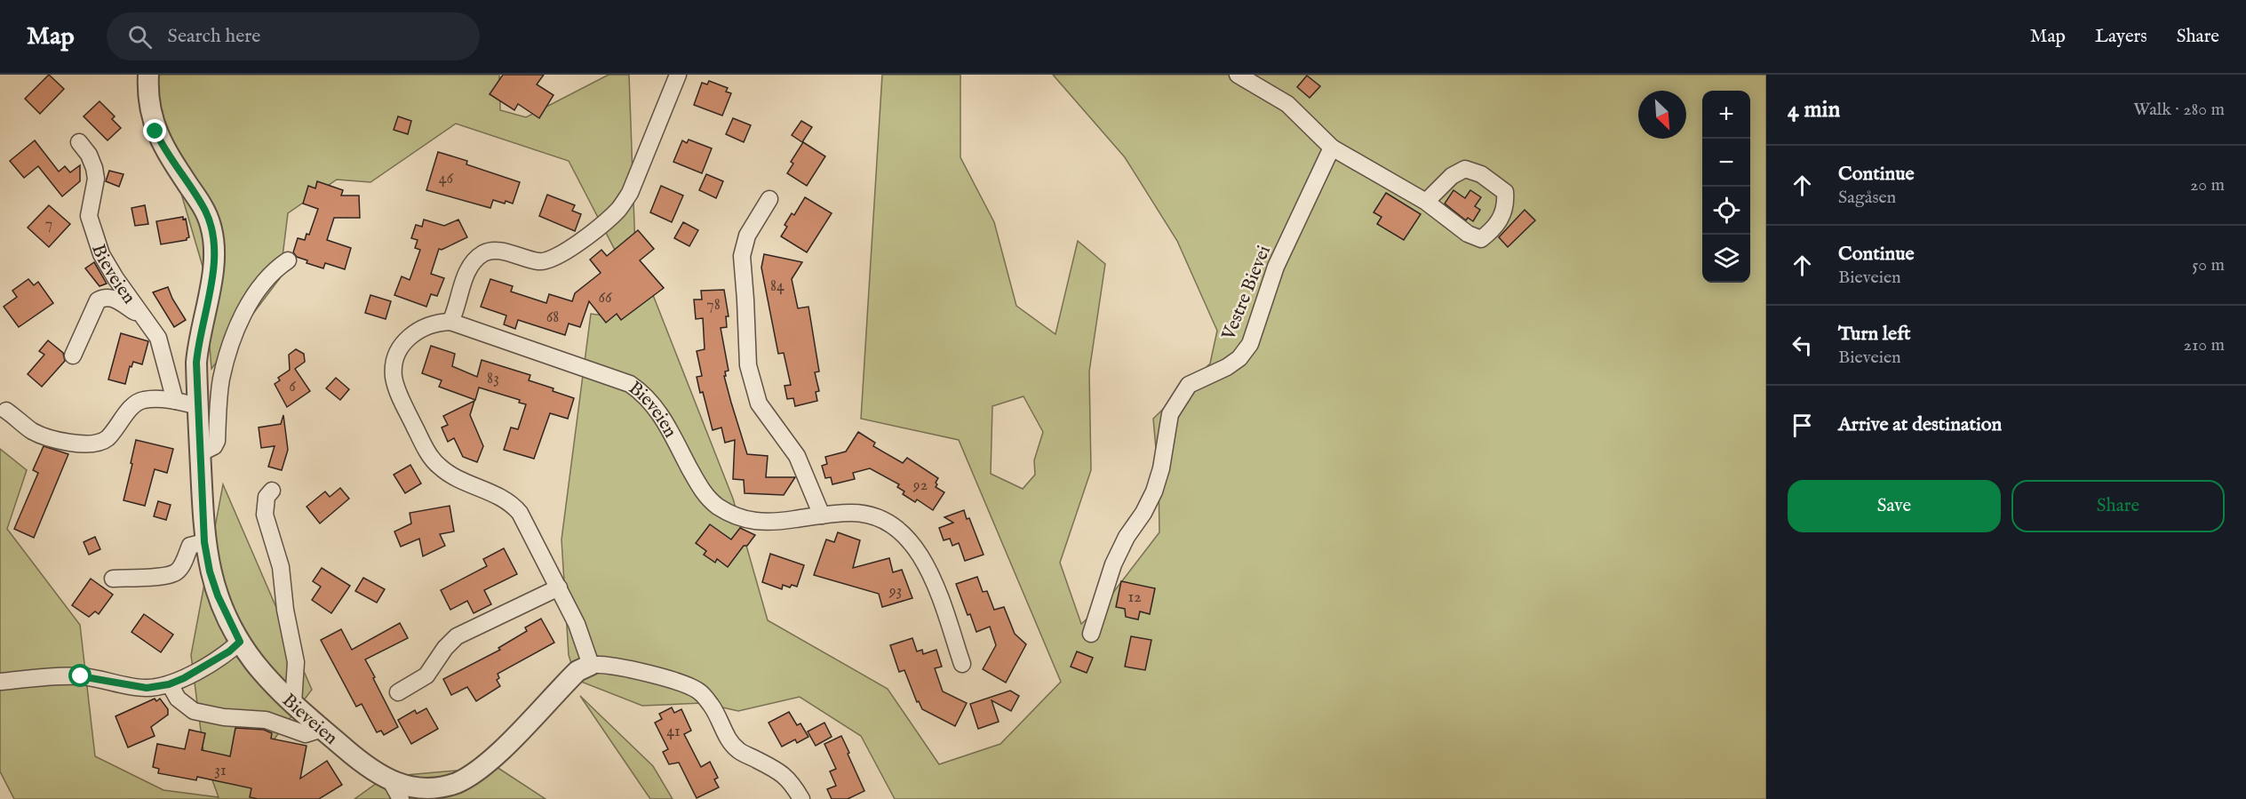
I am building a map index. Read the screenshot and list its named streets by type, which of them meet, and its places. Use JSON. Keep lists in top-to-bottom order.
{
  "streets": {
    "street": ["Bieveien", "Vestre Bievei"]
  },
  "house_numbers": [
    "46",
    "7",
    "84",
    "66",
    "78",
    "68",
    "83",
    "6",
    "92",
    "93",
    "12",
    "41",
    "31"
  ],
  "north": "bottom right",
  "page": {
    "header": "Map",
    "search": "Search here",
    "nav": ["Map", "Layers", "Share"],
    "heading": ["4 min", "Walk · 280 m"],
    "map_buttons": ["+", "−"],
    "list": [
      ["Continue", "Sagåsen", "20 m"],
      ["Continue", "Bieveien", "50 m"],
      ["Turn left", "Bieveien", "210 m"],
      "Arrive at destination"
    ],
    "buttons": ["Save", "Share"]
  }
}
